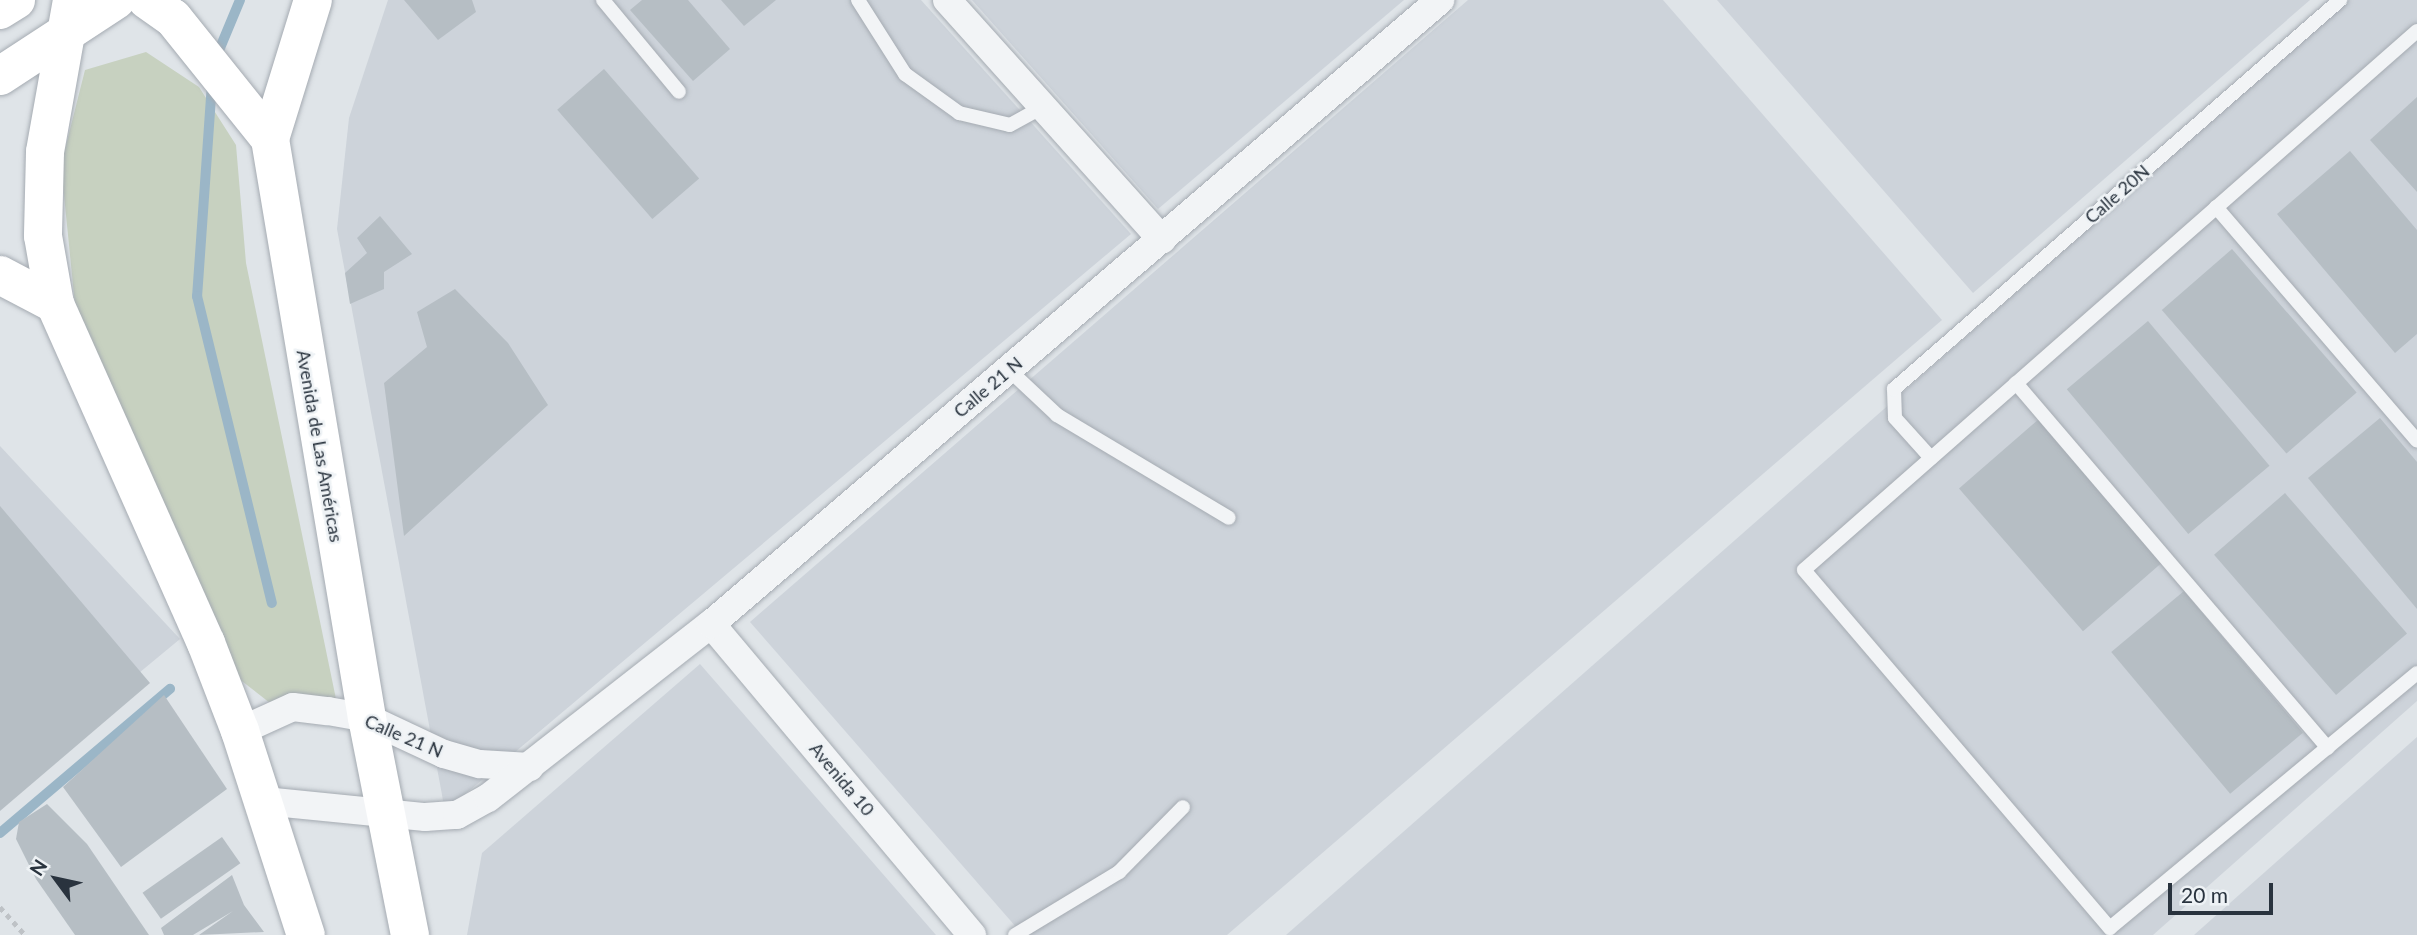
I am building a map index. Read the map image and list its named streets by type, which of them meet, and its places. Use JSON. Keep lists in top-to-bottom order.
{
  "streets": {
    "main road": ["Avenida de Las Américas"],
    "street": ["Calle 21 N", "Avenida 10"],
    "lane": ["Calle 20N"]
  },
  "crossings": [
    ["Calle 21 N", "Avenida de Las Américas"],
    ["Calle 21 N", "Avenida 10"]
  ],
  "scale_bar": "20 m",
  "north": "top left"
}
